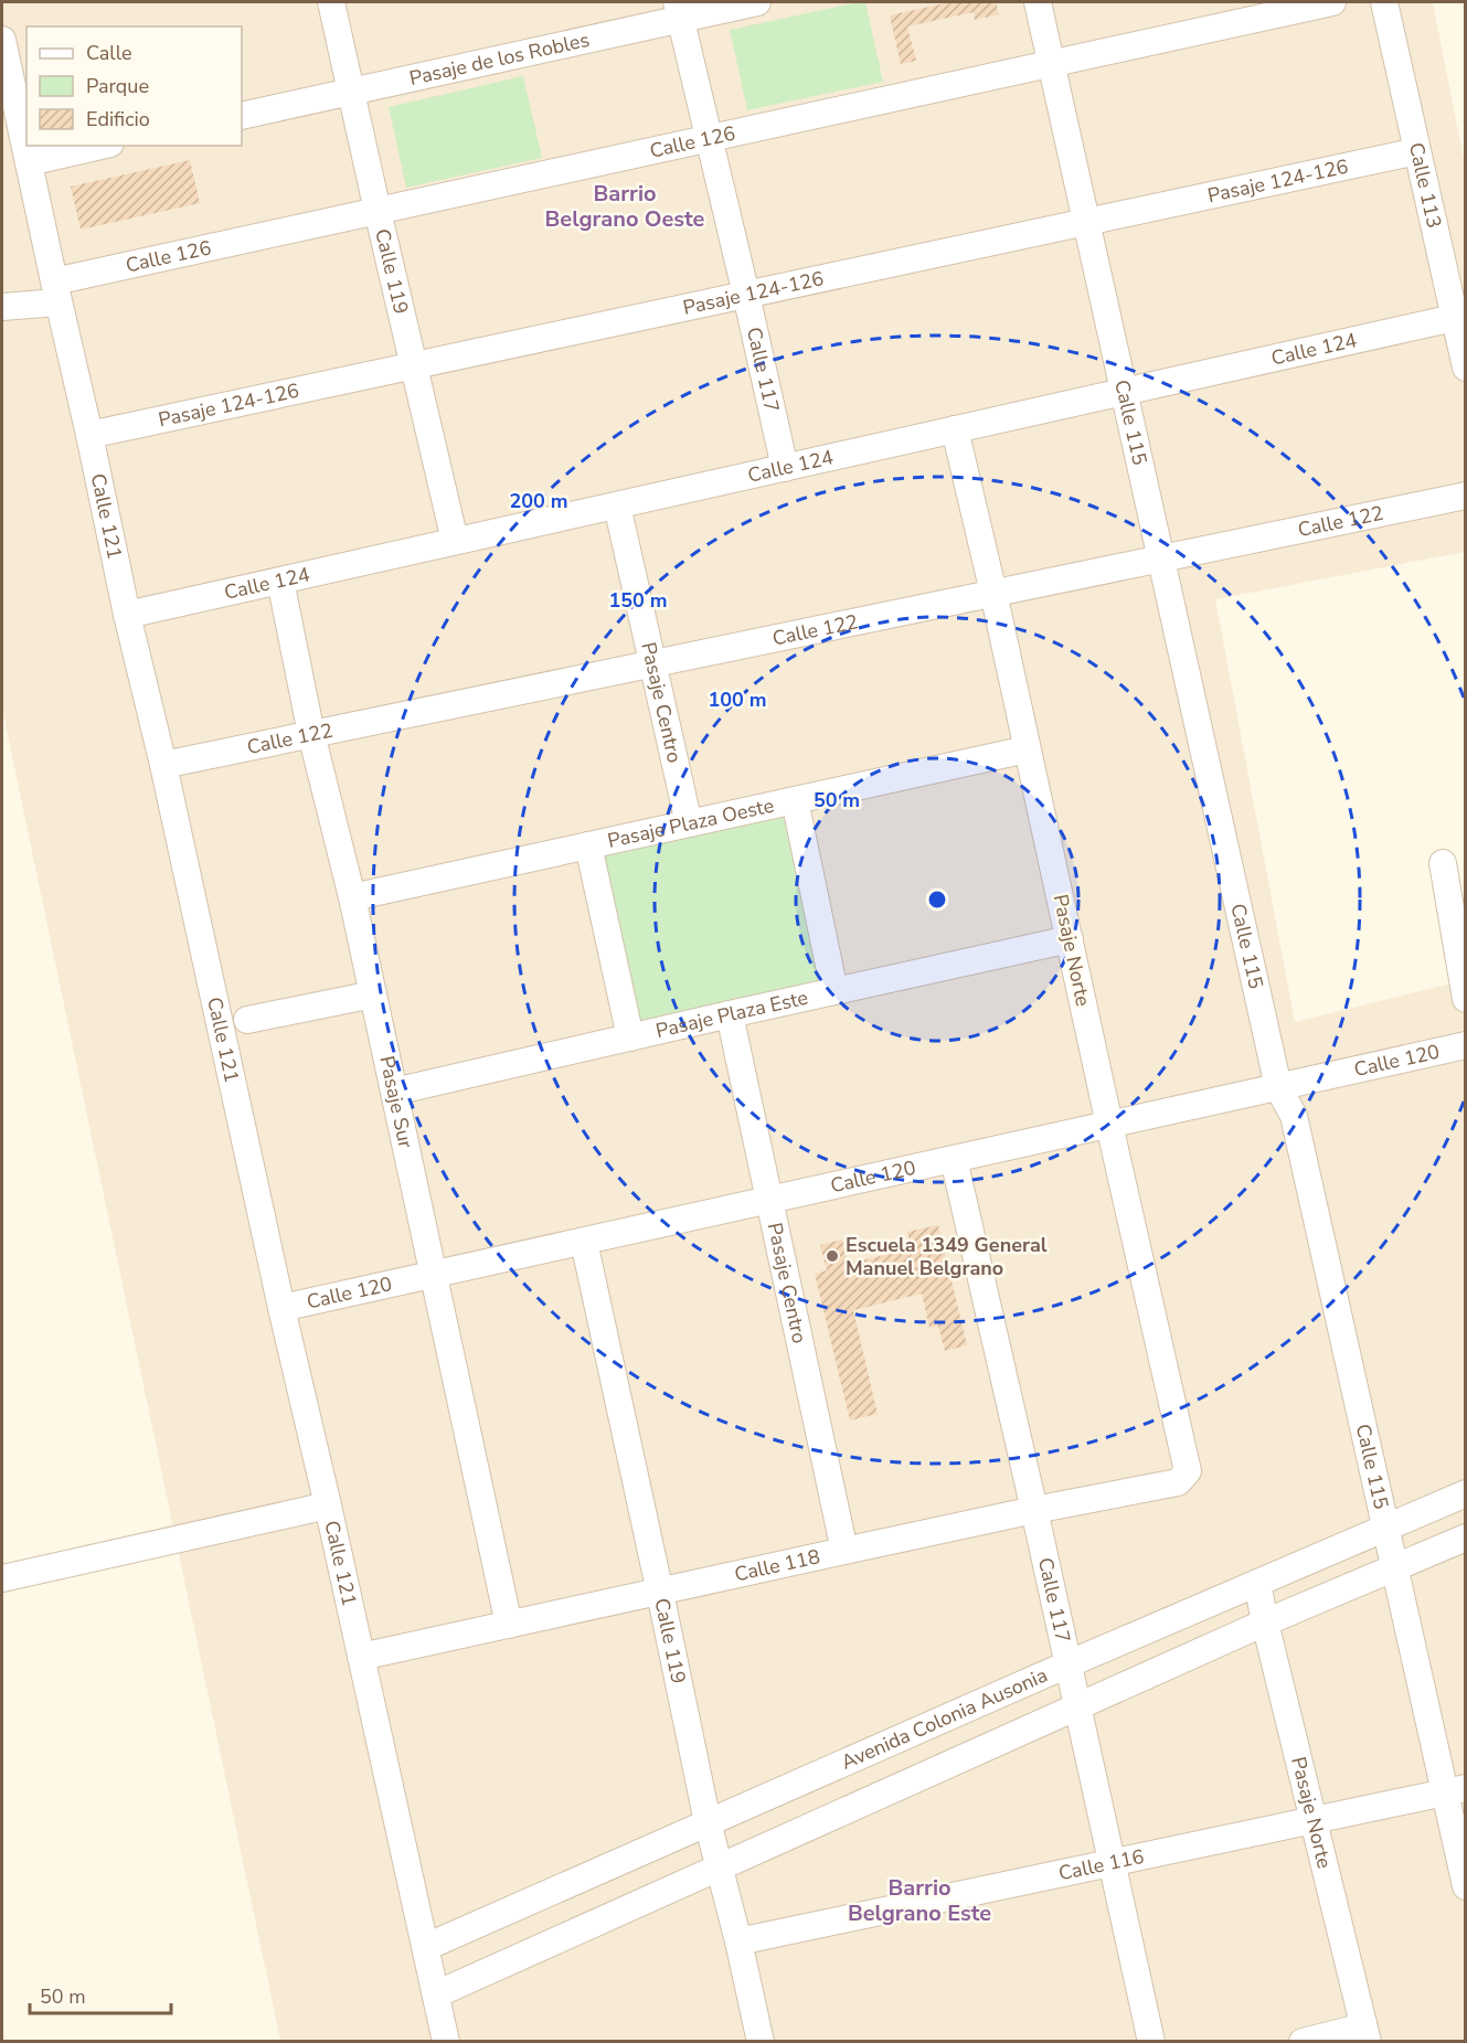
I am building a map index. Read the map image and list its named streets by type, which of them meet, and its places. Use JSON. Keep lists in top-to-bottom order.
{
  "streets": {
    "street": [
      "Pasaje de los Robles",
      "Calle 126",
      "Pasaje 124-126",
      "Calle 113",
      "Calle 119",
      "Calle 124",
      "Calle 117",
      "Calle 115",
      "Calle 121",
      "Calle 122",
      "Pasaje Centro",
      "Pasaje Plaza Oeste",
      "Pasaje Norte",
      "Pasaje Plaza Este",
      "Calle 120",
      "Pasaje Sur",
      "Calle 118",
      "Avenida Colonia Ausonia",
      "Calle 116"
    ]
  },
  "crossings": [
    ["Pasaje de los Robles", "Calle 119"],
    ["Pasaje de los Robles", "Calle 117"],
    ["Calle 126", "Calle 119"],
    ["Calle 126", "Calle 117"],
    ["Calle 126", "Calle 115"],
    ["Calle 126", "Calle 121"],
    ["Pasaje 124-126", "Calle 113"],
    ["Pasaje 124-126", "Calle 119"],
    ["Pasaje 124-126", "Calle 117"],
    ["Pasaje 124-126", "Calle 115"],
    ["Pasaje 124-126", "Calle 121"],
    ["Calle 113", "Calle 124"],
    ["Calle 119", "Calle 124"],
    ["Calle 119", "Calle 120"],
    ["Calle 119", "Calle 118"],
    ["Calle 119", "Avenida Colonia Ausonia"],
    ["Calle 119", "Calle 116"],
    ["Calle 124", "Calle 117"],
    ["Calle 124", "Calle 115"],
    ["Calle 124", "Calle 121"],
    ["Calle 124", "Pasaje Centro"],
    ["Calle 124", "Pasaje Norte"],
    ["Calle 124", "Pasaje Sur"],
    ["Calle 117", "Calle 120"],
    ["Calle 117", "Calle 118"],
    ["Calle 117", "Avenida Colonia Ausonia"],
    ["Calle 117", "Calle 116"],
    ["Calle 115", "Calle 122"],
    ["Calle 115", "Calle 120"],
    ["Calle 115", "Avenida Colonia Ausonia"],
    ["Calle 115", "Calle 116"],
    ["Calle 121", "Calle 122"],
    ["Calle 121", "Calle 120"],
    ["Calle 121", "Calle 118"],
    ["Calle 121", "Avenida Colonia Ausonia"],
    ["Calle 122", "Pasaje Centro"],
    ["Calle 122", "Pasaje Norte"],
    ["Calle 122", "Pasaje Sur"],
    ["Pasaje Centro", "Pasaje Plaza Oeste"],
    ["Pasaje Centro", "Pasaje Plaza Este"],
    ["Pasaje Centro", "Calle 120"],
    ["Pasaje Centro", "Calle 118"],
    ["Pasaje Plaza Oeste", "Pasaje Norte"],
    ["Pasaje Plaza Oeste", "Pasaje Sur"],
    ["Pasaje Norte", "Pasaje Plaza Este"],
    ["Pasaje Norte", "Calle 120"],
    ["Pasaje Norte", "Calle 118"],
    ["Pasaje Norte", "Avenida Colonia Ausonia"],
    ["Pasaje Norte", "Calle 116"],
    ["Pasaje Plaza Este", "Pasaje Sur"],
    ["Calle 120", "Pasaje Sur"],
    ["Pasaje Sur", "Calle 118"]
  ],
  "districts": ["Barrio Belgrano Oeste", "Barrio Belgrano Este"],
  "places": ["Escuela 1349 General Manuel Belgrano"],
  "legend": ["Calle", "Parque", "Edificio"],
  "scale_bar": "50 m",
  "rings": [
    "200 m",
    "150 m",
    "100 m",
    "50 m"
  ]
}
